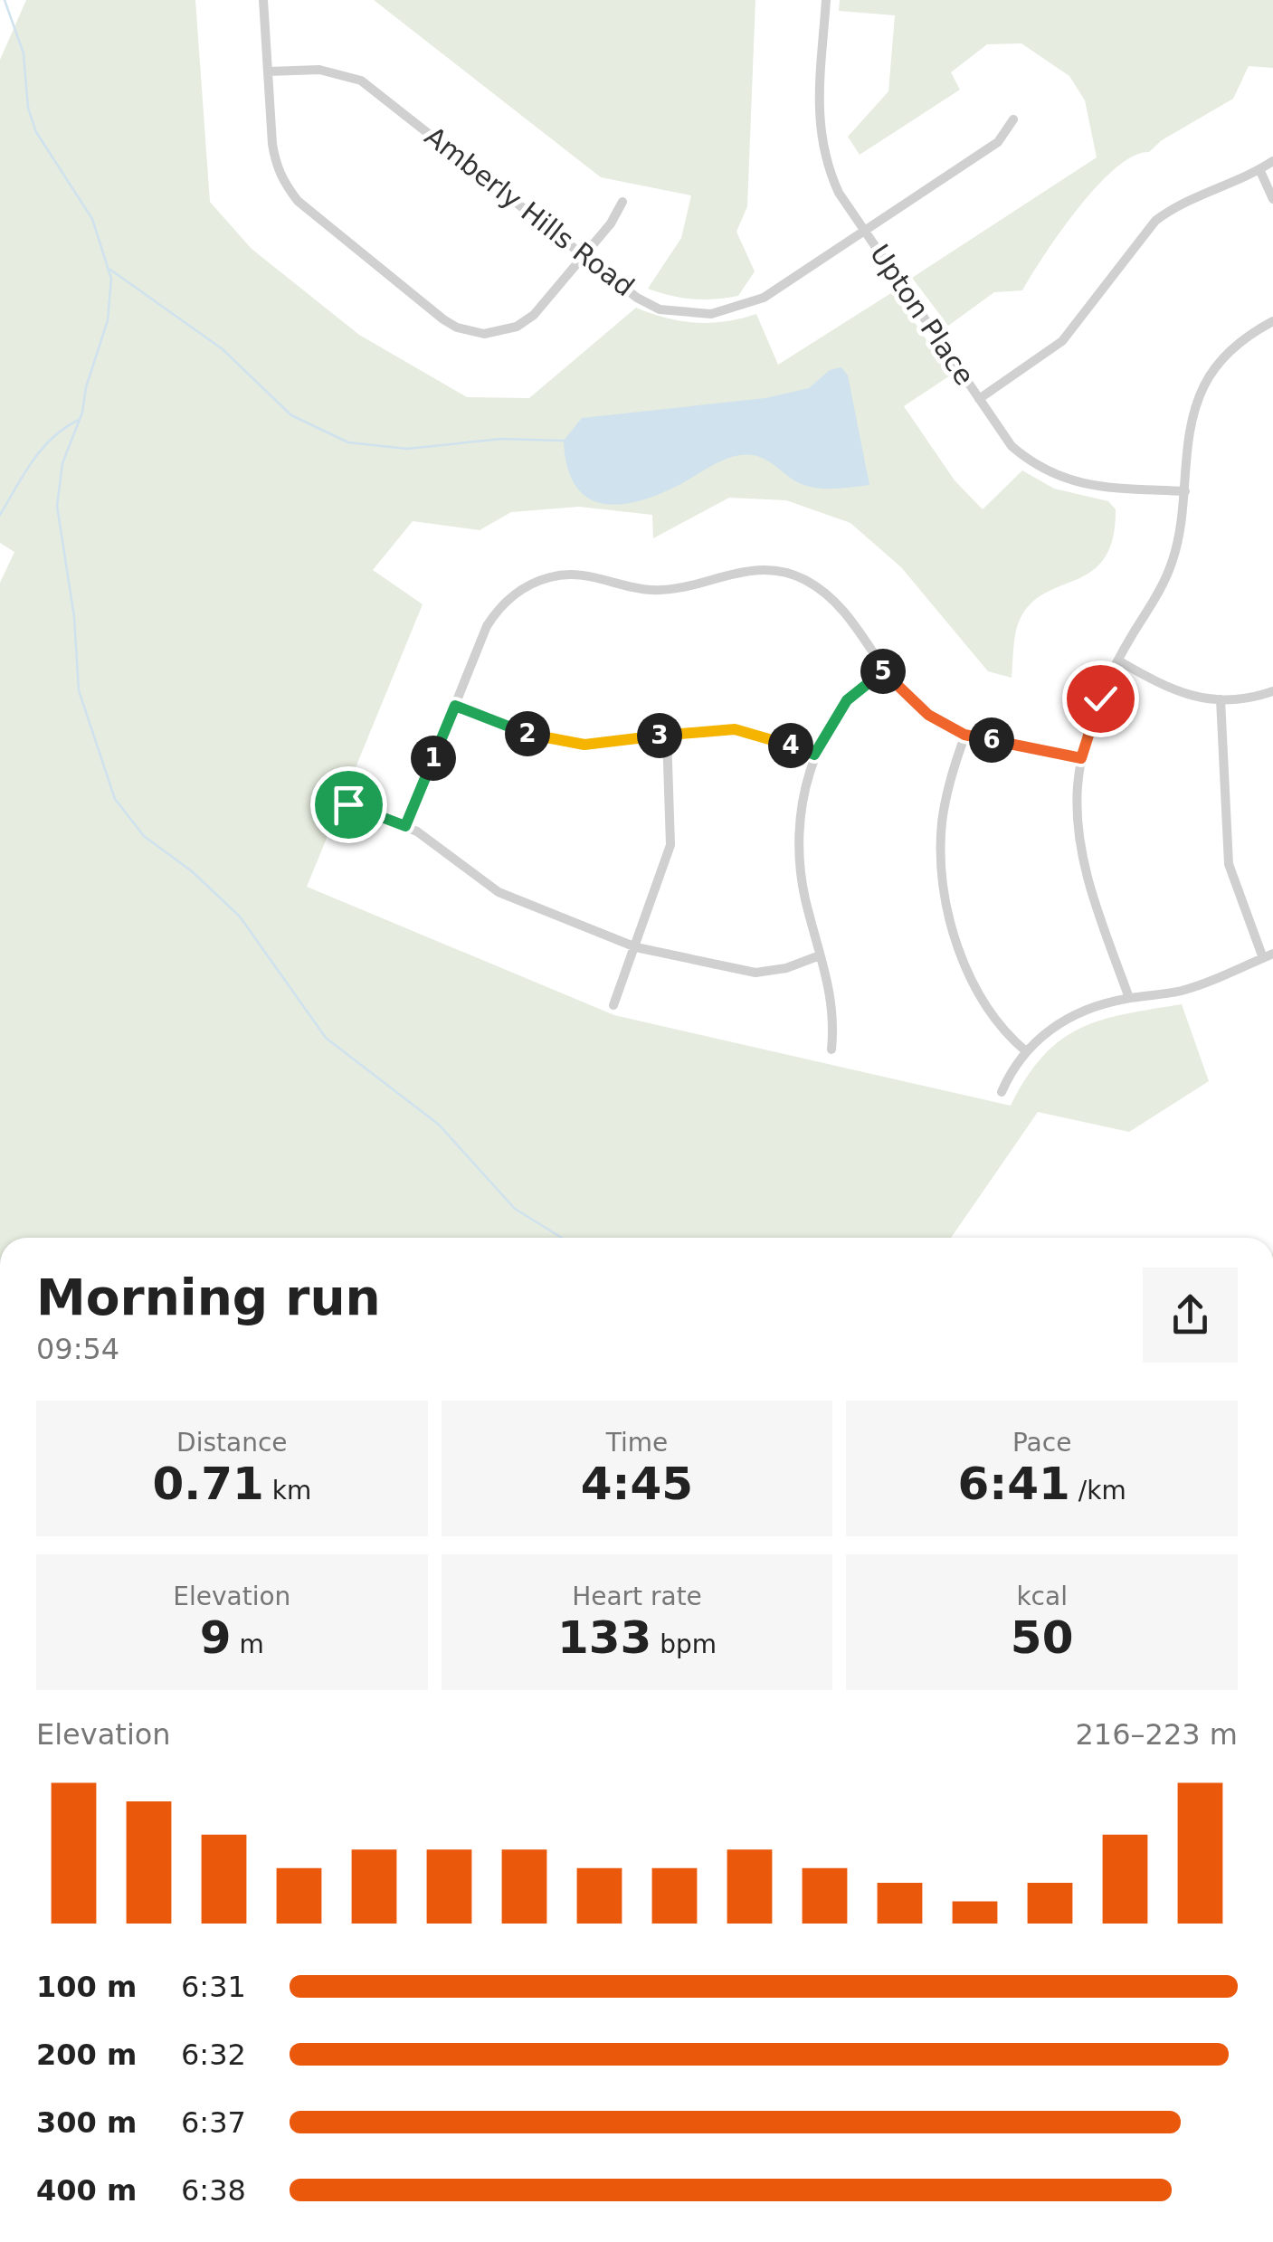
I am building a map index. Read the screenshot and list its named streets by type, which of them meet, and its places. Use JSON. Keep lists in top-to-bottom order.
{
  "streets": {
    "street": ["Amberly Hills Road", "Upton Place"]
  },
  "crossings": [
    ["Amberly Hills Road", "Upton Place"]
  ],
  "page": {
    "pins": [
      "5",
      "2",
      "3",
      "6",
      "4",
      "1"
    ],
    "heading": ["Morning run", "09:54"],
    "stats": [
      ["Distance", "0.71 km"],
      ["Time", "4:45"],
      ["Pace", "6:41 /km"],
      ["Elevation", "9 m"],
      ["Heart rate", "133 bpm"],
      ["kcal", "50"]
    ],
    "chart": ["Elevation", "216–223 m"],
    "list": [
      {
        "name": "100 m",
        "note": "6:31"
      },
      {
        "name": "200 m",
        "note": "6:32"
      },
      {
        "name": "300 m",
        "note": "6:37"
      },
      {
        "name": "400 m",
        "note": "6:38"
      }
    ]
  }
}
